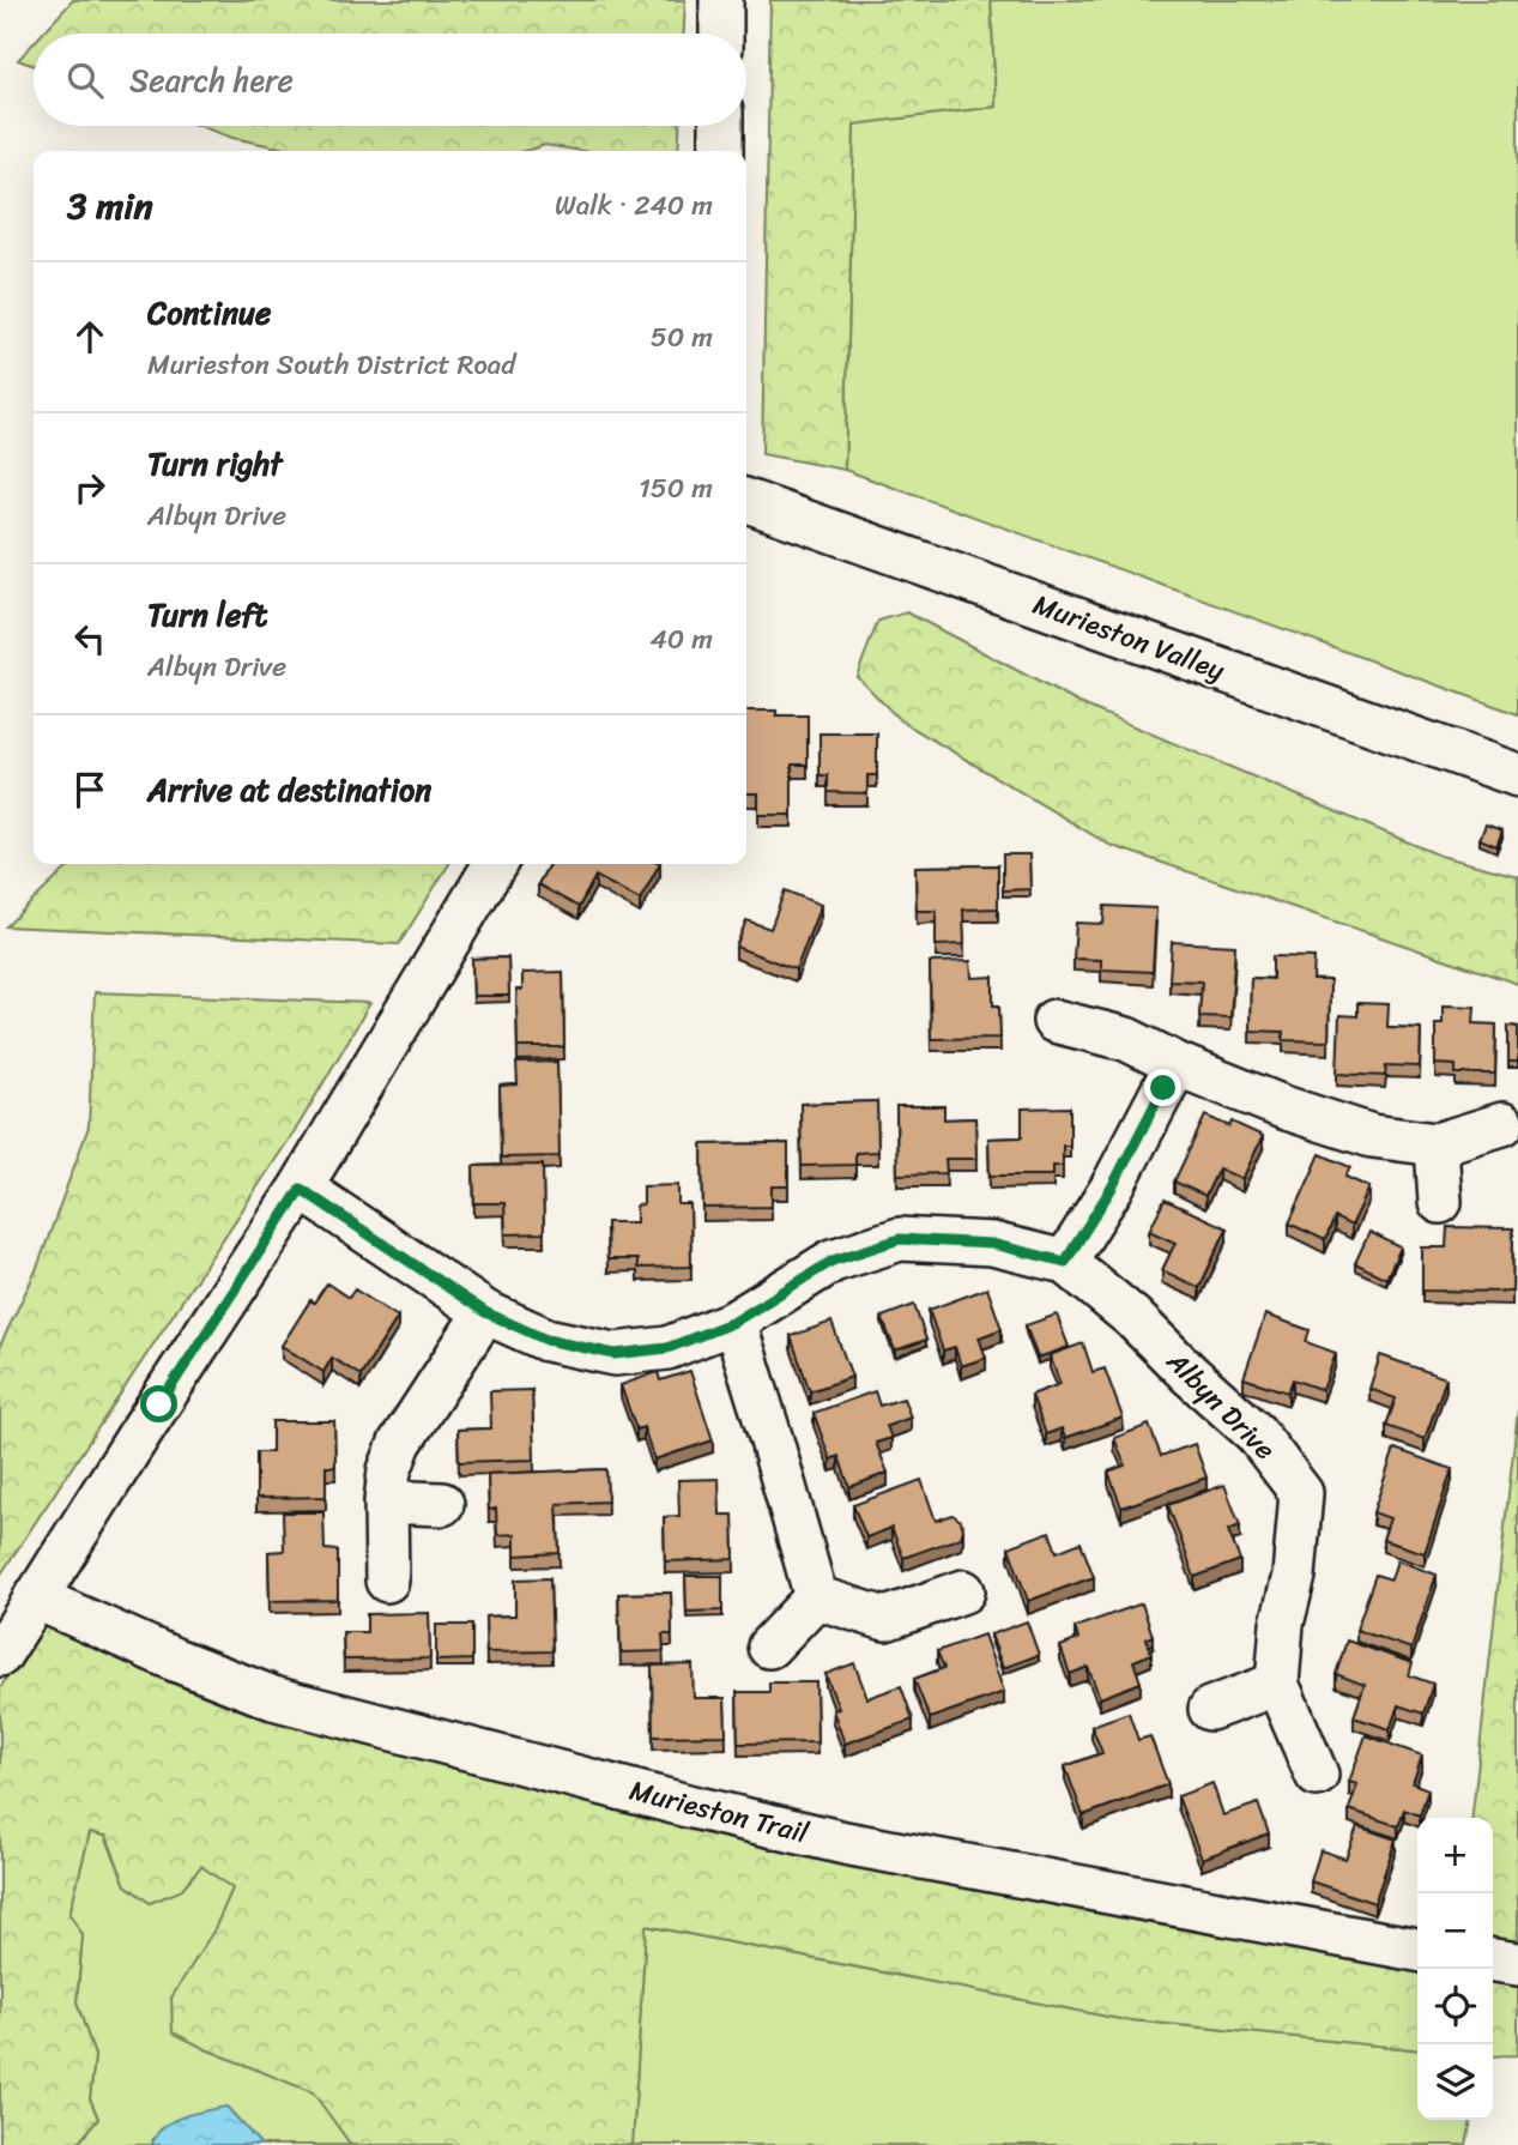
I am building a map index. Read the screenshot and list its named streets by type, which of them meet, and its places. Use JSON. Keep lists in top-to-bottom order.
{
  "streets": {
    "street": ["Murieston Valley", "Albyn Drive", "Murieston Trail"]
  },
  "page": {
    "search": "Search here",
    "heading": ["3 min", "Walk · 240 m"],
    "list": [
      ["Continue", "Murieston South District Road", "50 m"],
      ["Turn right", "Albyn Drive", "150 m"],
      ["Turn left", "Albyn Drive", "40 m"],
      "Arrive at destination"
    ],
    "map_buttons": ["+", "−"]
  }
}
